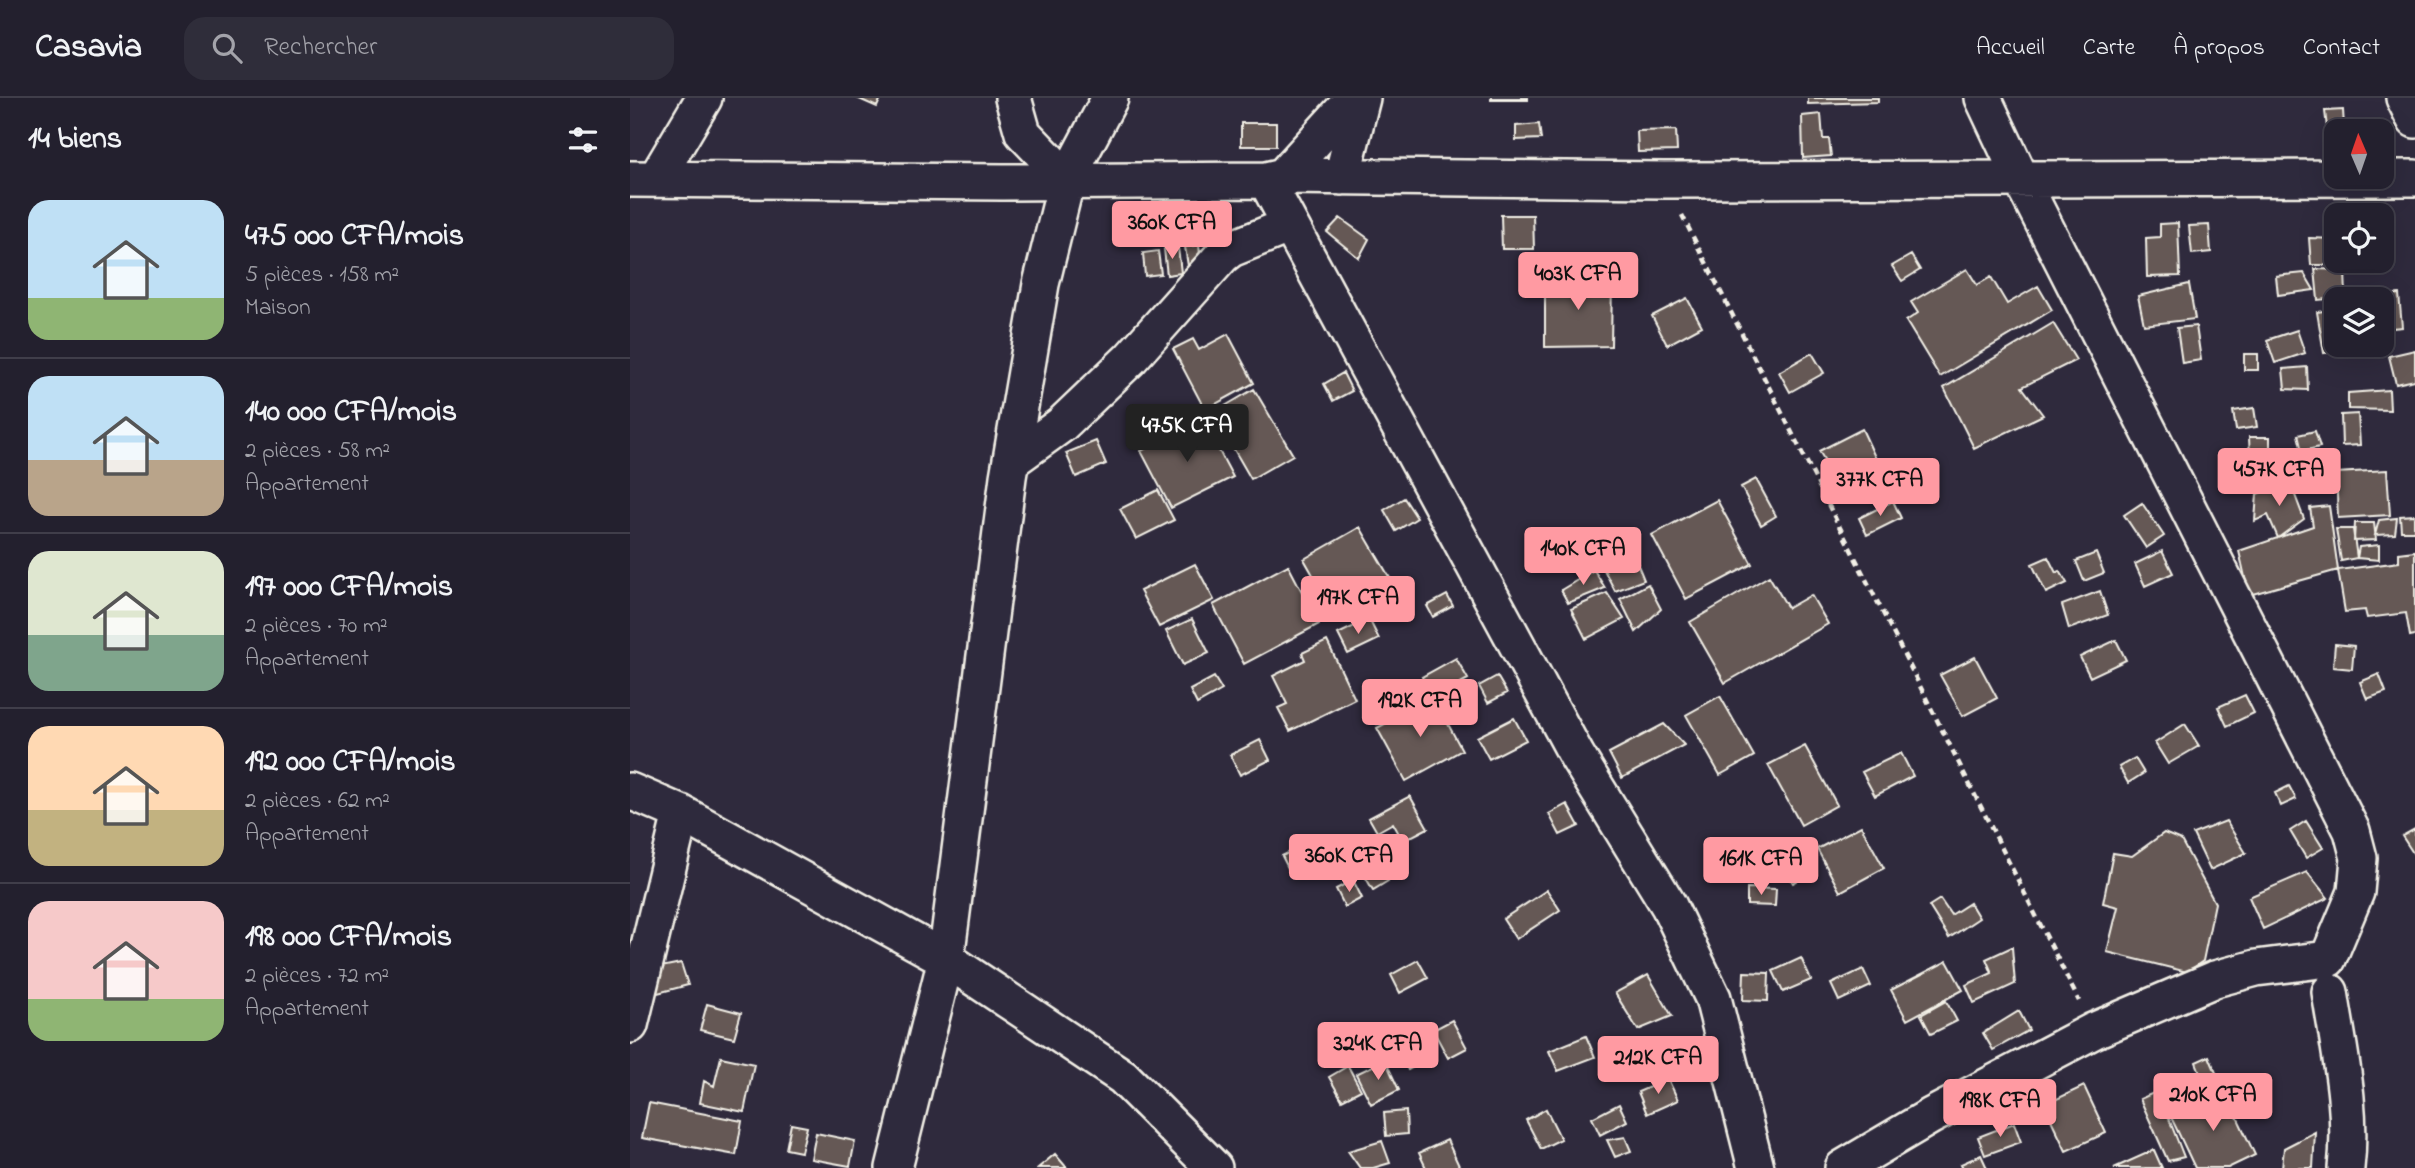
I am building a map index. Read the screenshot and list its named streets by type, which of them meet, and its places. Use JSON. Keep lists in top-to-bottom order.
{
  "north": "top",
  "page": {
    "header": "Casavia",
    "search": "Rechercher",
    "nav": [
      "Accueil",
      "Carte",
      "À propos",
      "Contact"
    ],
    "heading": "14 biens",
    "list": [
      {
        "name": "475 000 CFA/mois",
        "note": "5 pièces · 158 m² · Maison"
      },
      {
        "name": "140 000 CFA/mois",
        "note": "2 pièces · 58 m² · Appartement"
      },
      {
        "name": "197 000 CFA/mois",
        "note": "2 pièces · 70 m² · Appartement"
      },
      {
        "name": "192 000 CFA/mois",
        "note": "2 pièces · 62 m² · Appartement"
      },
      {
        "name": "198 000 CFA/mois",
        "note": "2 pièces · 72 m² · Appartement"
      }
    ],
    "price": [
      "360K CFA",
      "403K CFA",
      "475K CFA",
      "457K CFA",
      "377K CFA",
      "140K CFA",
      "197K CFA",
      "192K CFA",
      "360K CFA",
      "161K CFA",
      "324K CFA",
      "212K CFA",
      "210K CFA",
      "198K CFA"
    ]
  }
}
